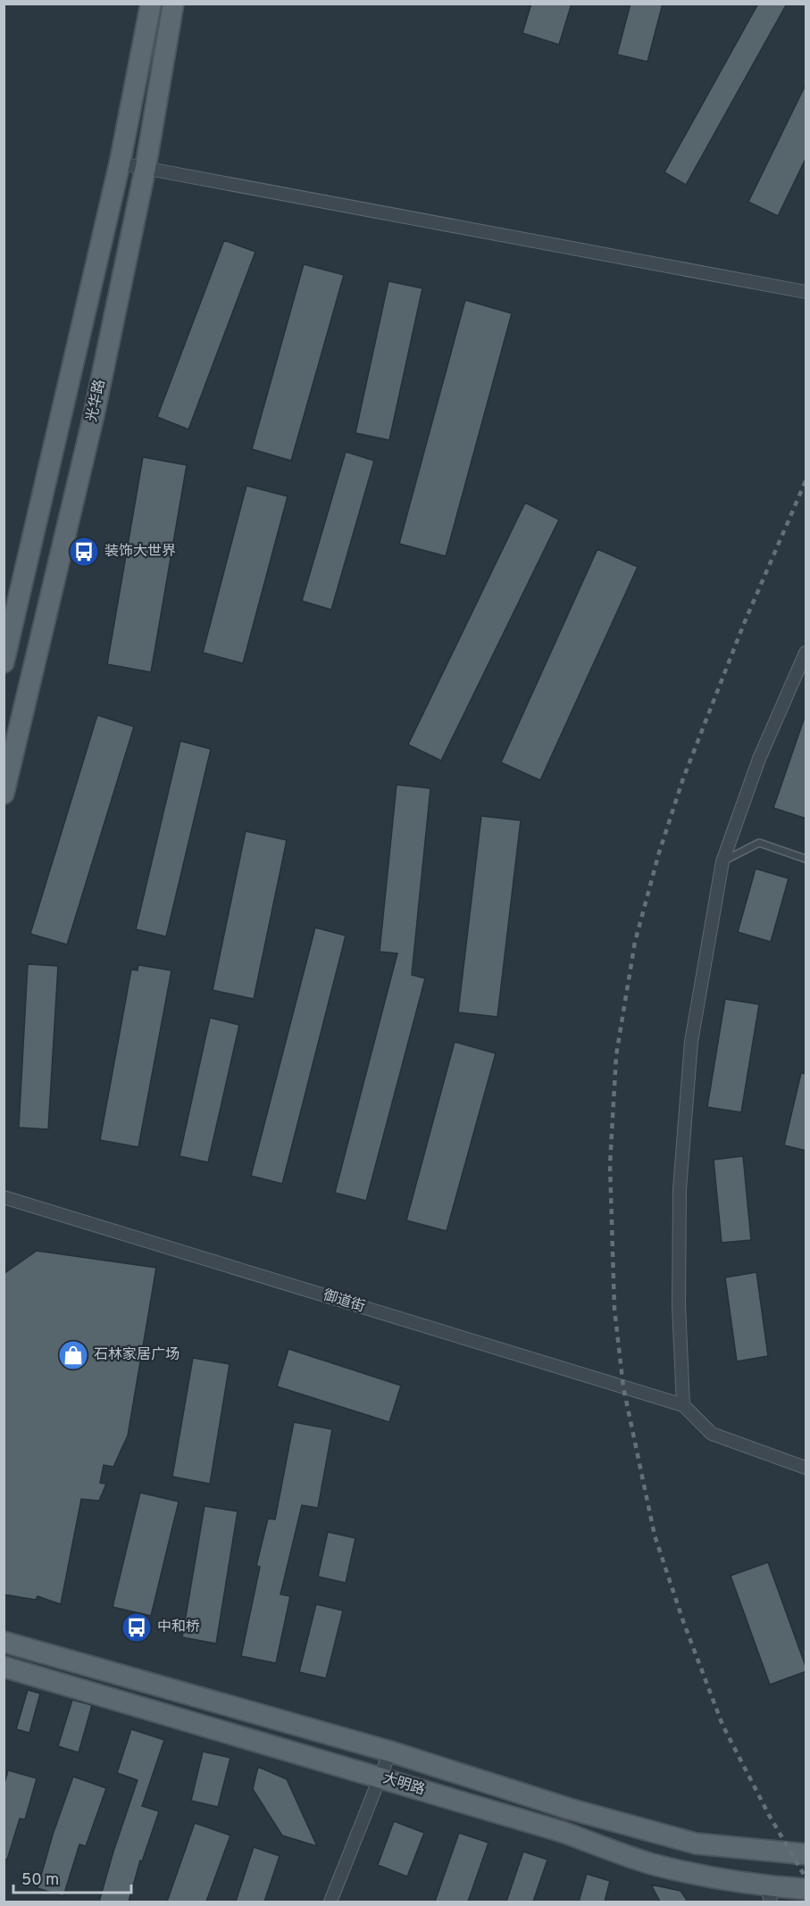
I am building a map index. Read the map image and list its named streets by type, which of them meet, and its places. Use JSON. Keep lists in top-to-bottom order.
{
  "streets": {
    "main road": ["光华路", "大明路"],
    "street": ["御道街"]
  },
  "places": {
    "bus stop": ["装饰大世界", "中和桥"],
    "shop": ["石林家居广场"]
  },
  "scale_bar": "50 m"
}
